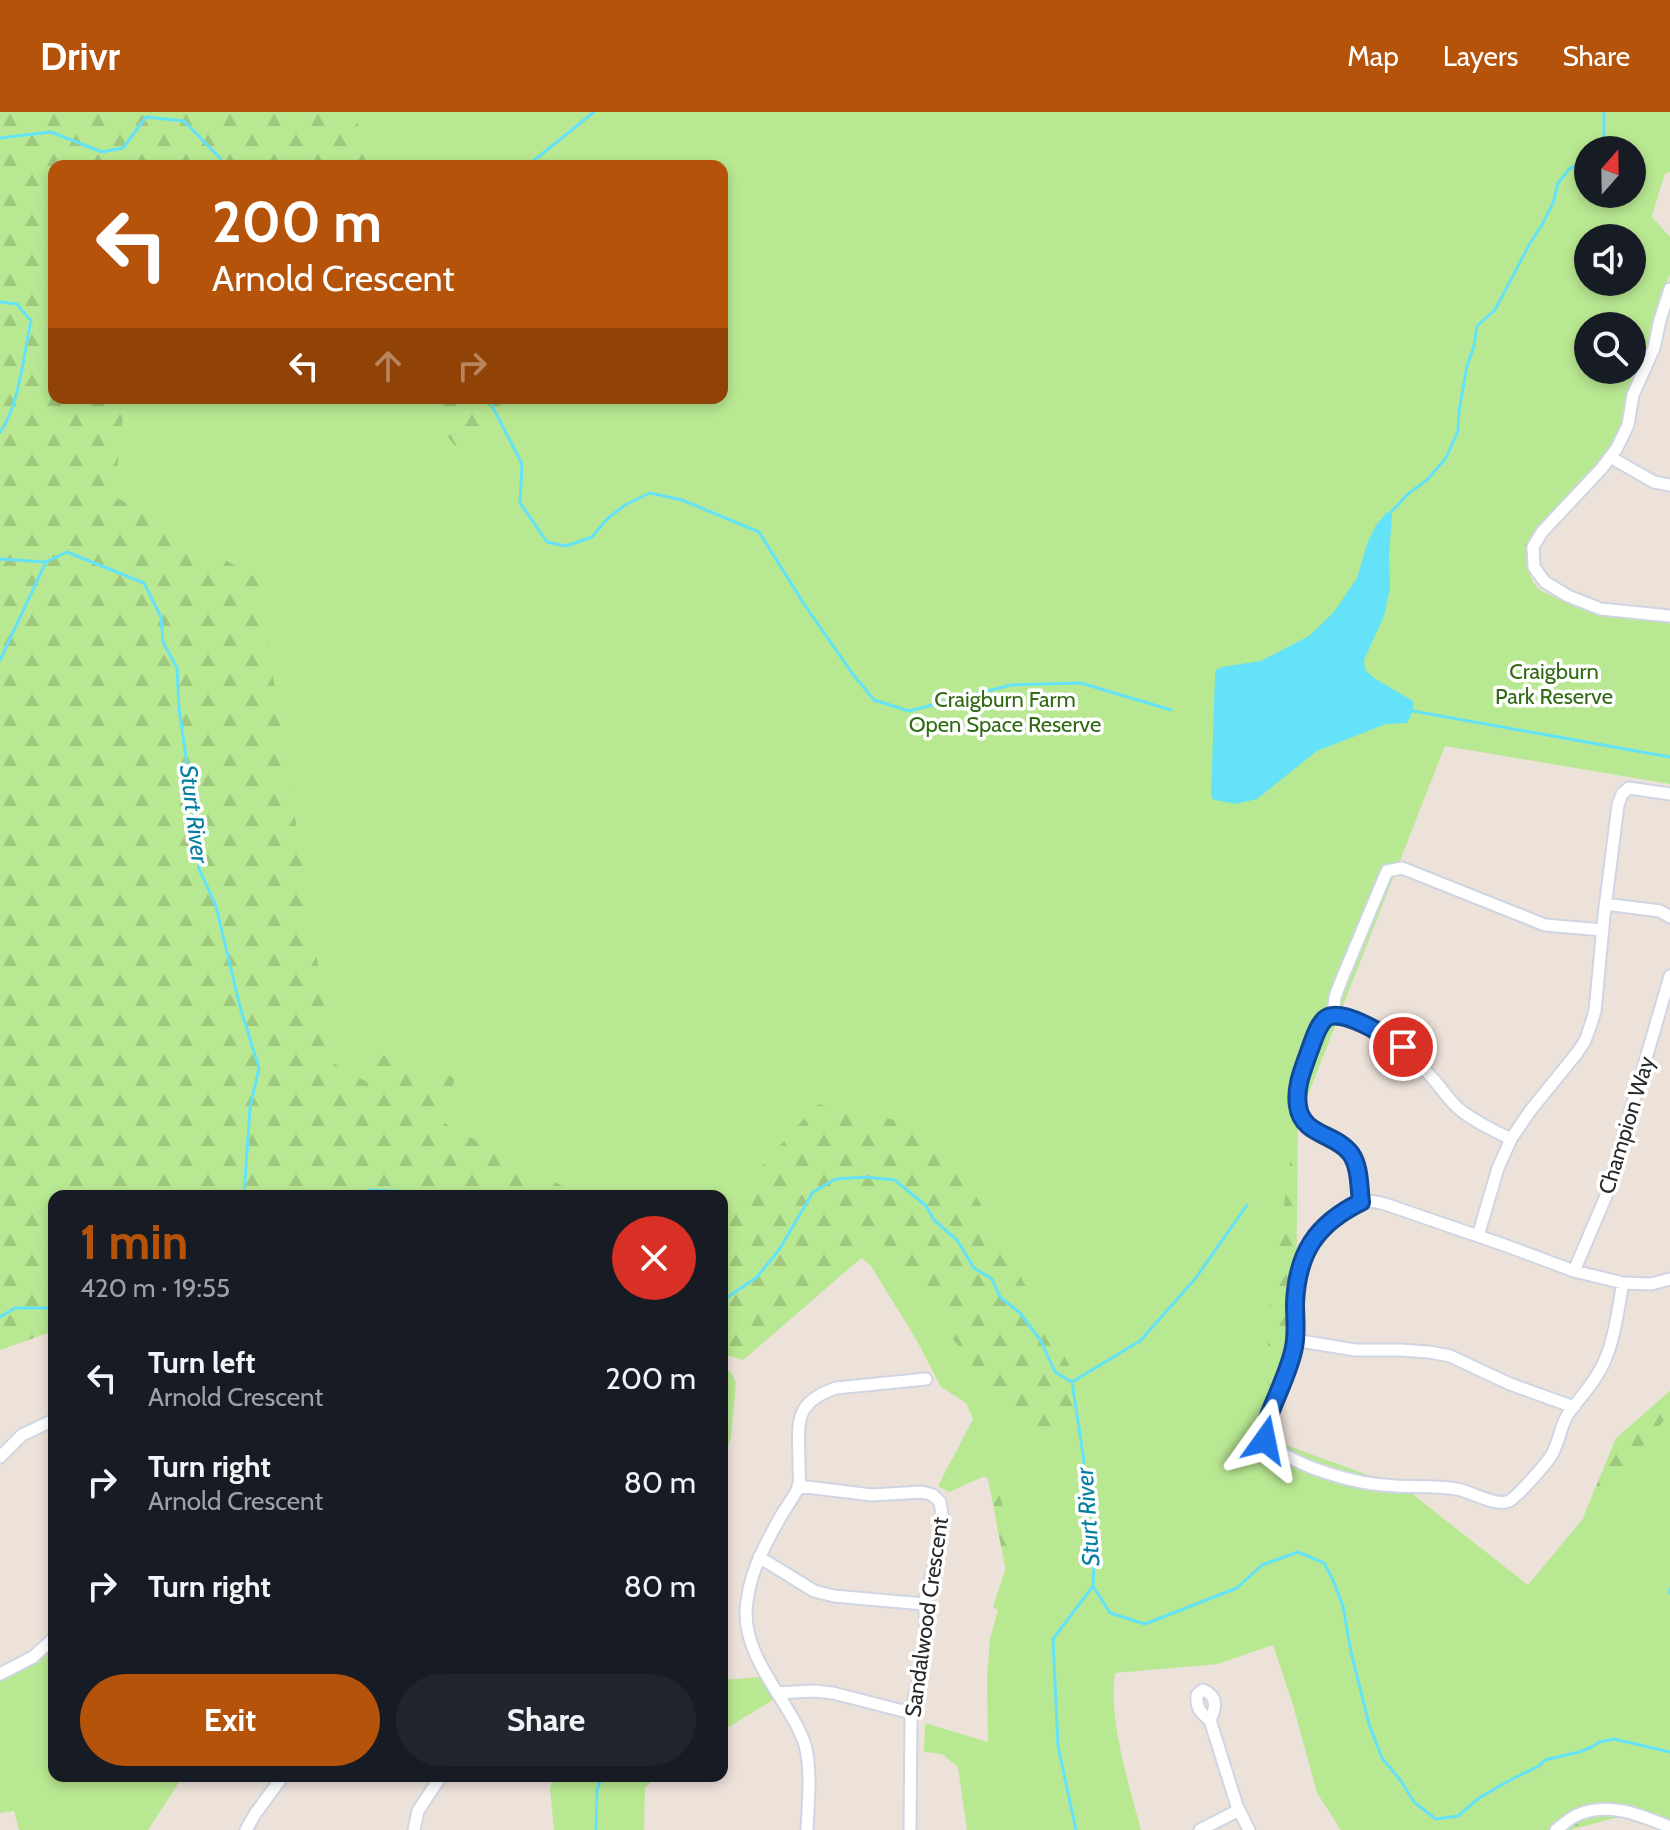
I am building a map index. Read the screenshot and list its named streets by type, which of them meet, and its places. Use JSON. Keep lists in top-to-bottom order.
{
  "streets": {
    "street": ["Champion Way", "Sandalwood Crescent"]
  },
  "water": ["Sturt River"],
  "parks": ["Craigburn Park Reserve", "Craigburn Farm Open Space Reserve"],
  "north": "top",
  "page": {
    "header": "Drivr",
    "nav": ["Map", "Layers", "Share"],
    "turn": ["200 m", "Arnold Crescent"],
    "heading": ["1 min", "420 m · 19:55"],
    "list": [
      {
        "name": "Turn left",
        "note": "Arnold Crescent",
        "value": "200 m"
      },
      {
        "name": "Turn right",
        "note": "Arnold Crescent",
        "value": "80 m"
      },
      {
        "name": "Turn right",
        "value": "80 m"
      }
    ],
    "buttons": ["Exit", "Share"]
  }
}
